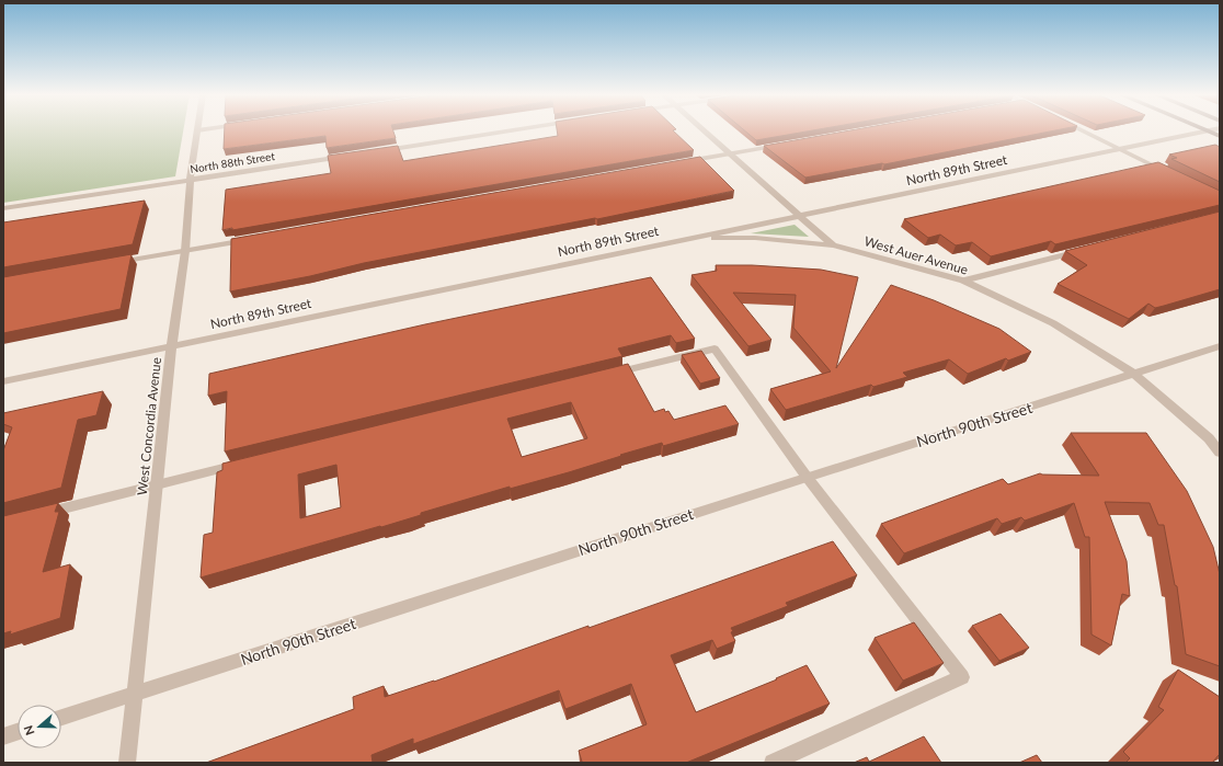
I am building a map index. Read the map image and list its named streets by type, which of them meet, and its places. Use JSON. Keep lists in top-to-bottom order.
{
  "streets": {
    "street": [
      "North 88th Street",
      "North 89th Street",
      "West Auer Avenue",
      "North 90th Street",
      "West Concordia Avenue"
    ]
  },
  "crossings": [
    ["North 88th Street", "West Concordia Avenue"],
    ["North 89th Street", "West Auer Avenue"],
    ["North 89th Street", "West Concordia Avenue"],
    ["West Auer Avenue", "North 90th Street"],
    ["North 90th Street", "West Concordia Avenue"]
  ],
  "north": "left"
}
